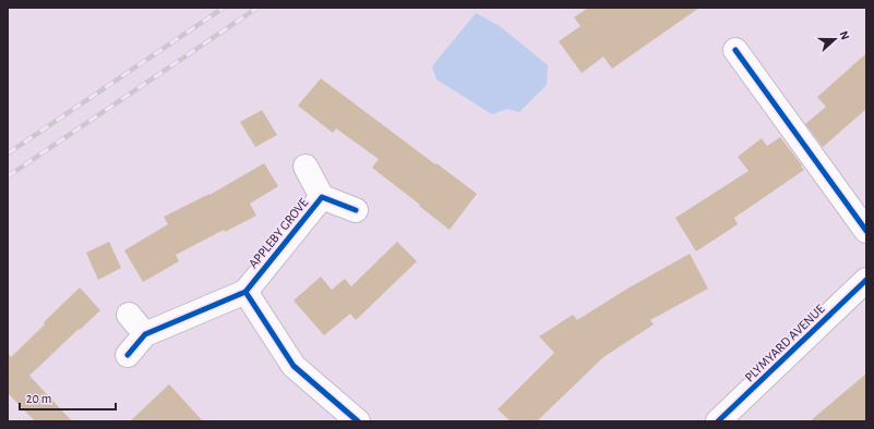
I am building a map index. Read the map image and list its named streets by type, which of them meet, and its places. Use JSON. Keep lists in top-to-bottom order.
{
  "streets": {
    "street": ["APPLEBY GROVE", "PLYMYARD AVENUE"]
  },
  "scale_bar": "20 m",
  "north": "right"
}
